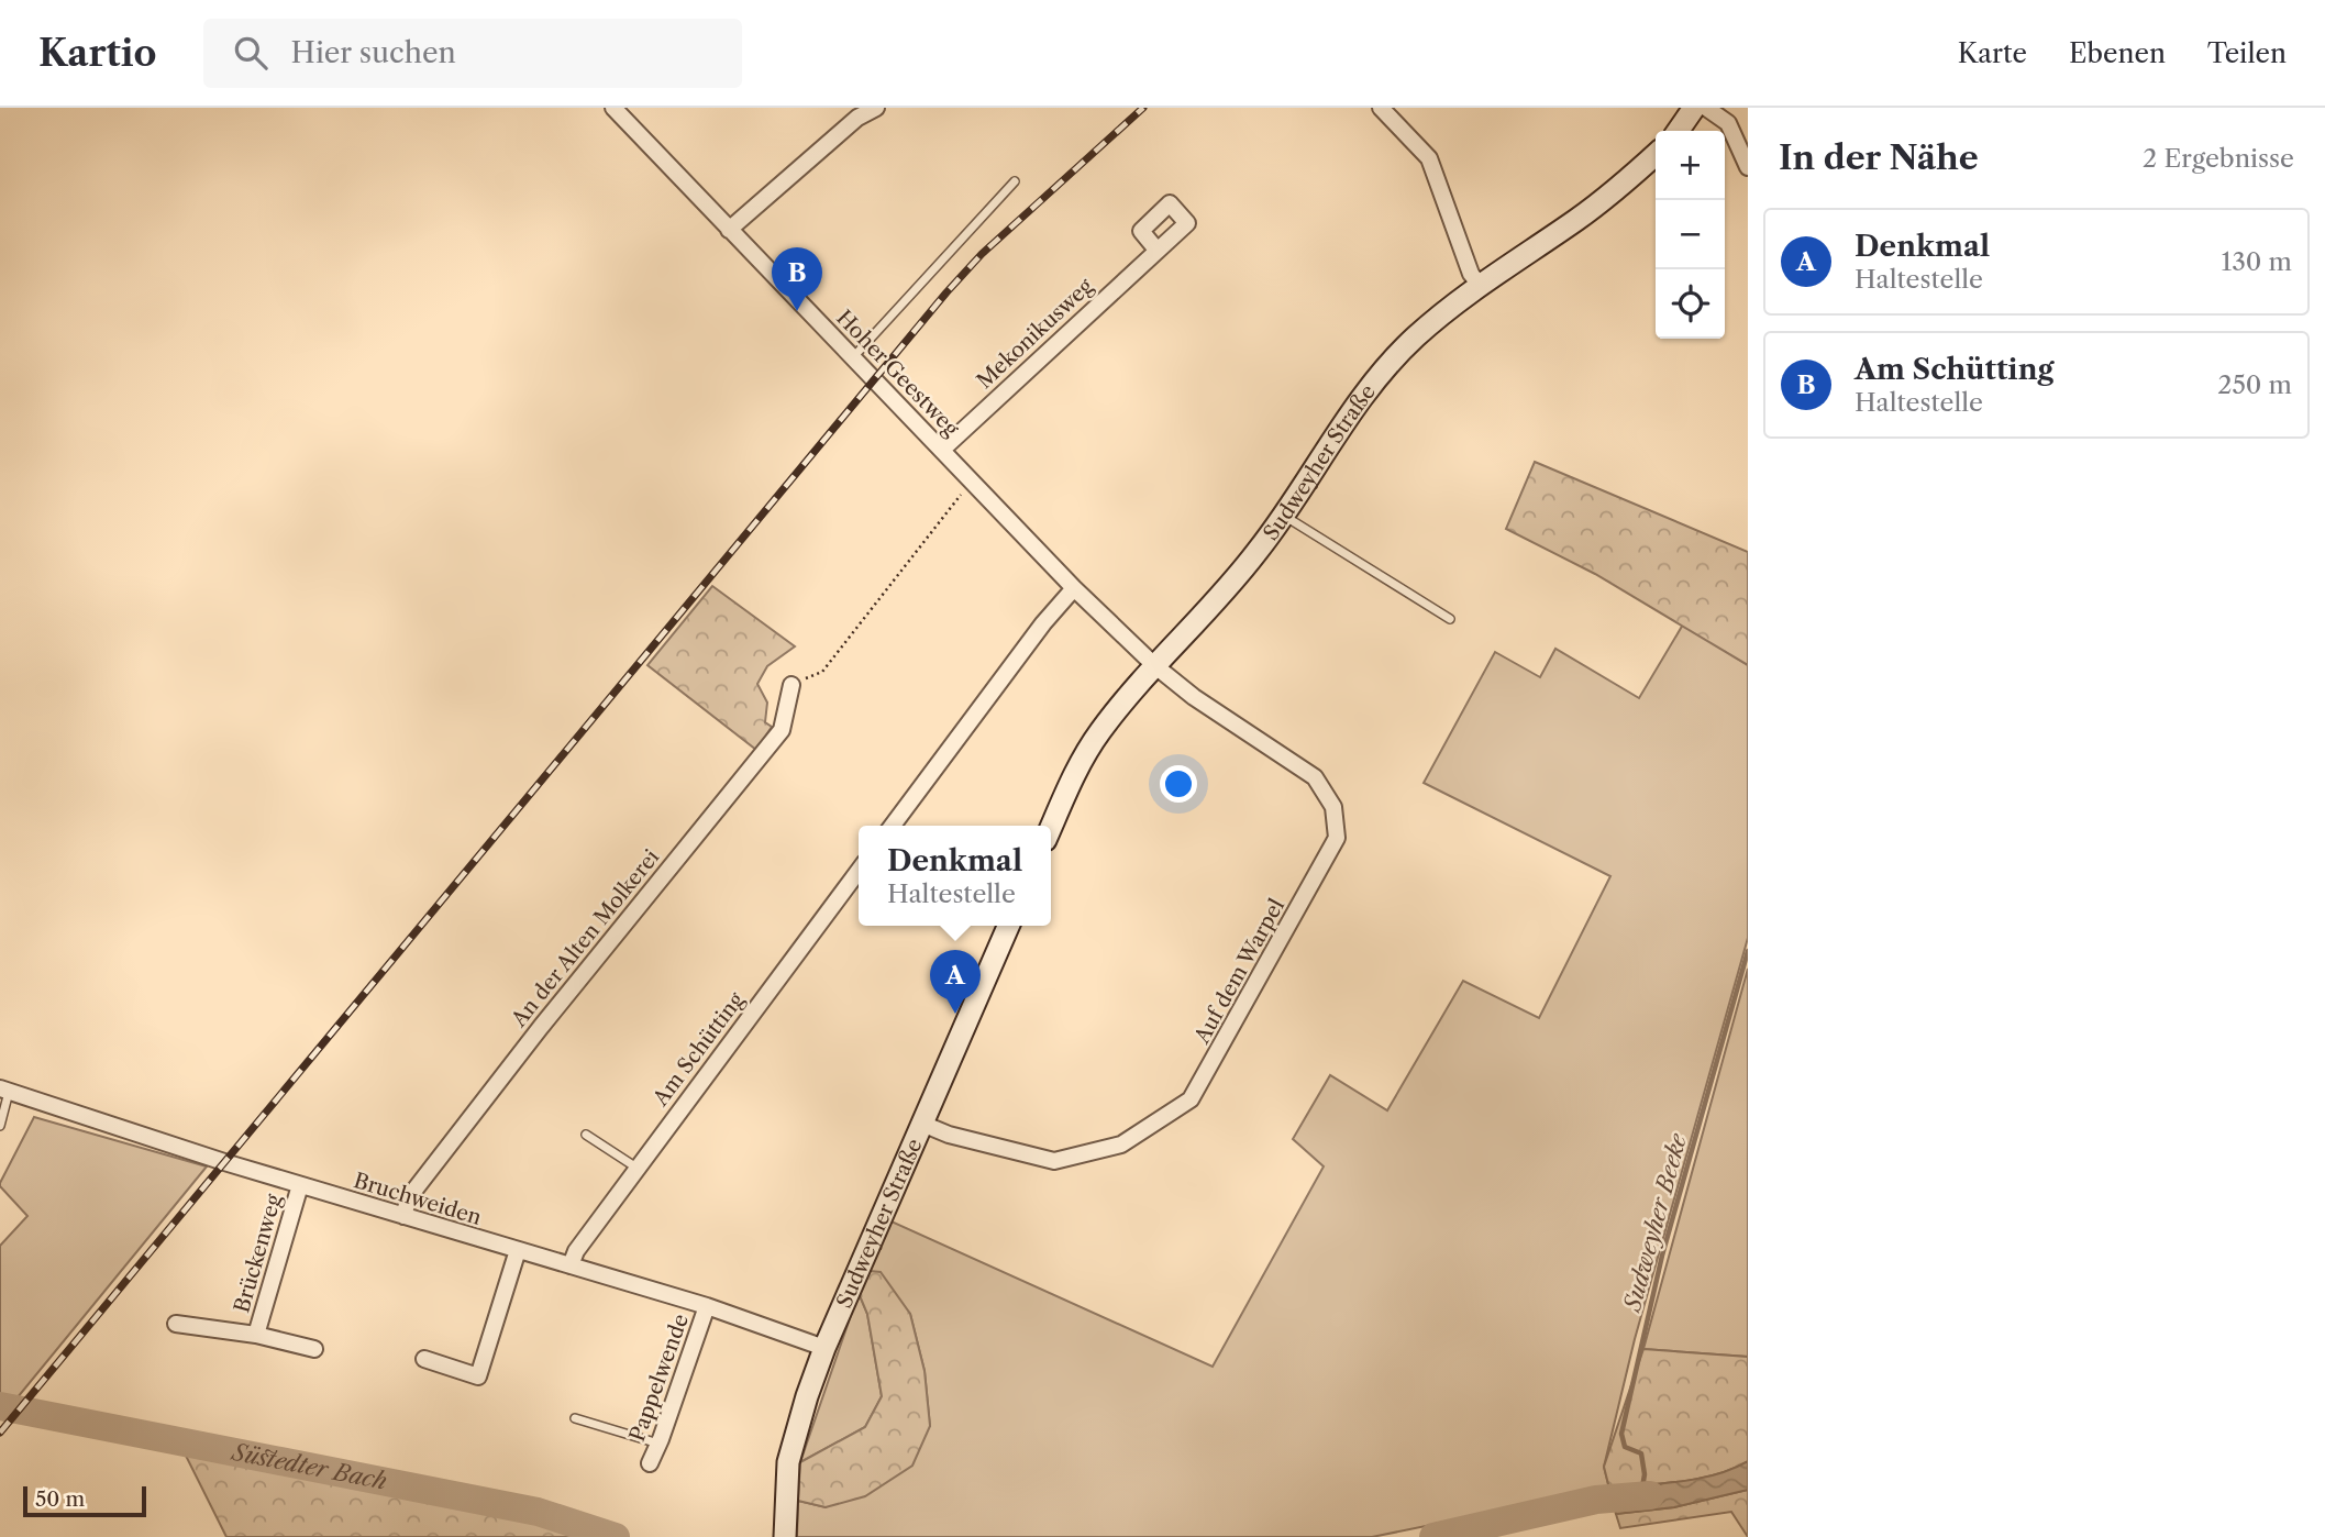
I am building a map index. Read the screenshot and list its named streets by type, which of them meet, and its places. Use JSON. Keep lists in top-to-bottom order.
{
  "streets": {
    "street": [
      "Mekonikusweg",
      "Hoher Geestweg",
      "Sudweyher Straße",
      "An der Alten Molkerei",
      "Auf dem Warpel",
      "Am Schütting",
      "Bruchweiden",
      "Brückenweg",
      "Pappelwende"
    ]
  },
  "crossings": [
    ["Mekonikusweg", "Hoher Geestweg"],
    ["Hoher Geestweg", "Sudweyher Straße"],
    ["Hoher Geestweg", "Auf dem Warpel"],
    ["Sudweyher Straße", "Auf dem Warpel"],
    ["Sudweyher Straße", "Bruchweiden"],
    ["An der Alten Molkerei", "Bruchweiden"],
    ["Am Schütting", "Bruchweiden"],
    ["Bruchweiden", "Brückenweg"],
    ["Bruchweiden", "Pappelwende"]
  ],
  "water": ["Sudweyher Beeke", "Süstedter Bach"],
  "scale_bar": "50 m",
  "page": {
    "header": "Kartio",
    "search": "Hier suchen",
    "nav": ["Karte", "Ebenen", "Teilen"],
    "heading": ["In der Nähe", "2 Ergebnisse"],
    "map_buttons": ["+", "−"],
    "list": [
      {
        "mark": "A",
        "name": "Denkmal",
        "note": "Haltestelle",
        "value": "130 m"
      },
      {
        "mark": "B",
        "name": "Am Schütting",
        "note": "Haltestelle",
        "value": "250 m"
      }
    ],
    "pins": ["B", "A"],
    "popup": ["Denkmal", "Haltestelle"],
    "scale": "50 m"
  }
}
